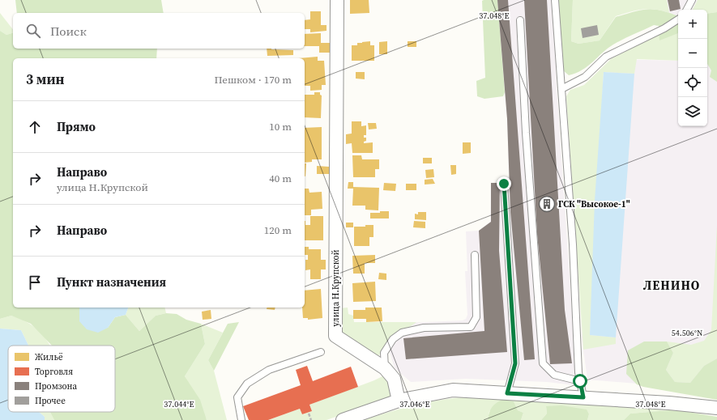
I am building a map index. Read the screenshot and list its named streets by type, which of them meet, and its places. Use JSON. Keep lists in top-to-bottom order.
{
  "streets": {
    "street": ["улица Н.Крупской"]
  },
  "districts": ["ЛЕНИНО"],
  "places": {
    "building": ["ГСК \"Высокое-1\""]
  },
  "legend": [
    "Жильё",
    "Торговля",
    "Промзона",
    "Прочее"
  ],
  "page": {
    "map_buttons": ["+", "−"],
    "search": "Поиск",
    "heading": ["3 мин", "Пешком · 170 m"],
    "list": [
      ["Прямо", "10 m"],
      ["Направо", "улица Н.Крупской", "40 m"],
      ["Направо", "120 m"],
      "Пункт назначения"
    ]
  },
  "coordinates": [
    "37.048°E",
    "54.506°N",
    "37.044°E",
    "37.046°E"
  ]
}
